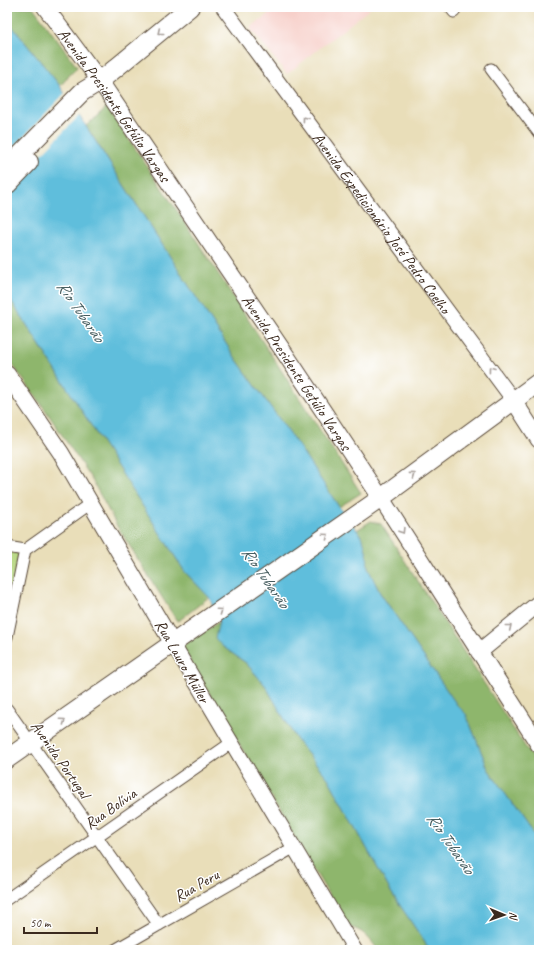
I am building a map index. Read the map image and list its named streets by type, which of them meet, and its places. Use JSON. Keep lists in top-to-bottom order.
{
  "streets": {
    "main road": ["Avenida Presidente Getúlio Vargas", "Avenida Expedicionário José Pedro Coelho", "Rua Lauro Müller"],
    "street": ["Avenida Portugal", "Rua Bolívia", "Rua Peru"]
  },
  "crossings": [
    ["Rua Lauro Müller", "Rua Bolívia"],
    ["Rua Lauro Müller", "Rua Peru"],
    ["Avenida Portugal", "Rua Bolívia"],
    ["Avenida Portugal", "Rua Peru"]
  ],
  "one_way": ["Avenida Expedicionário José Pedro Coelho"],
  "water": ["Rio Tubarão"],
  "scale_bar": "50 m",
  "north": "right"
}
